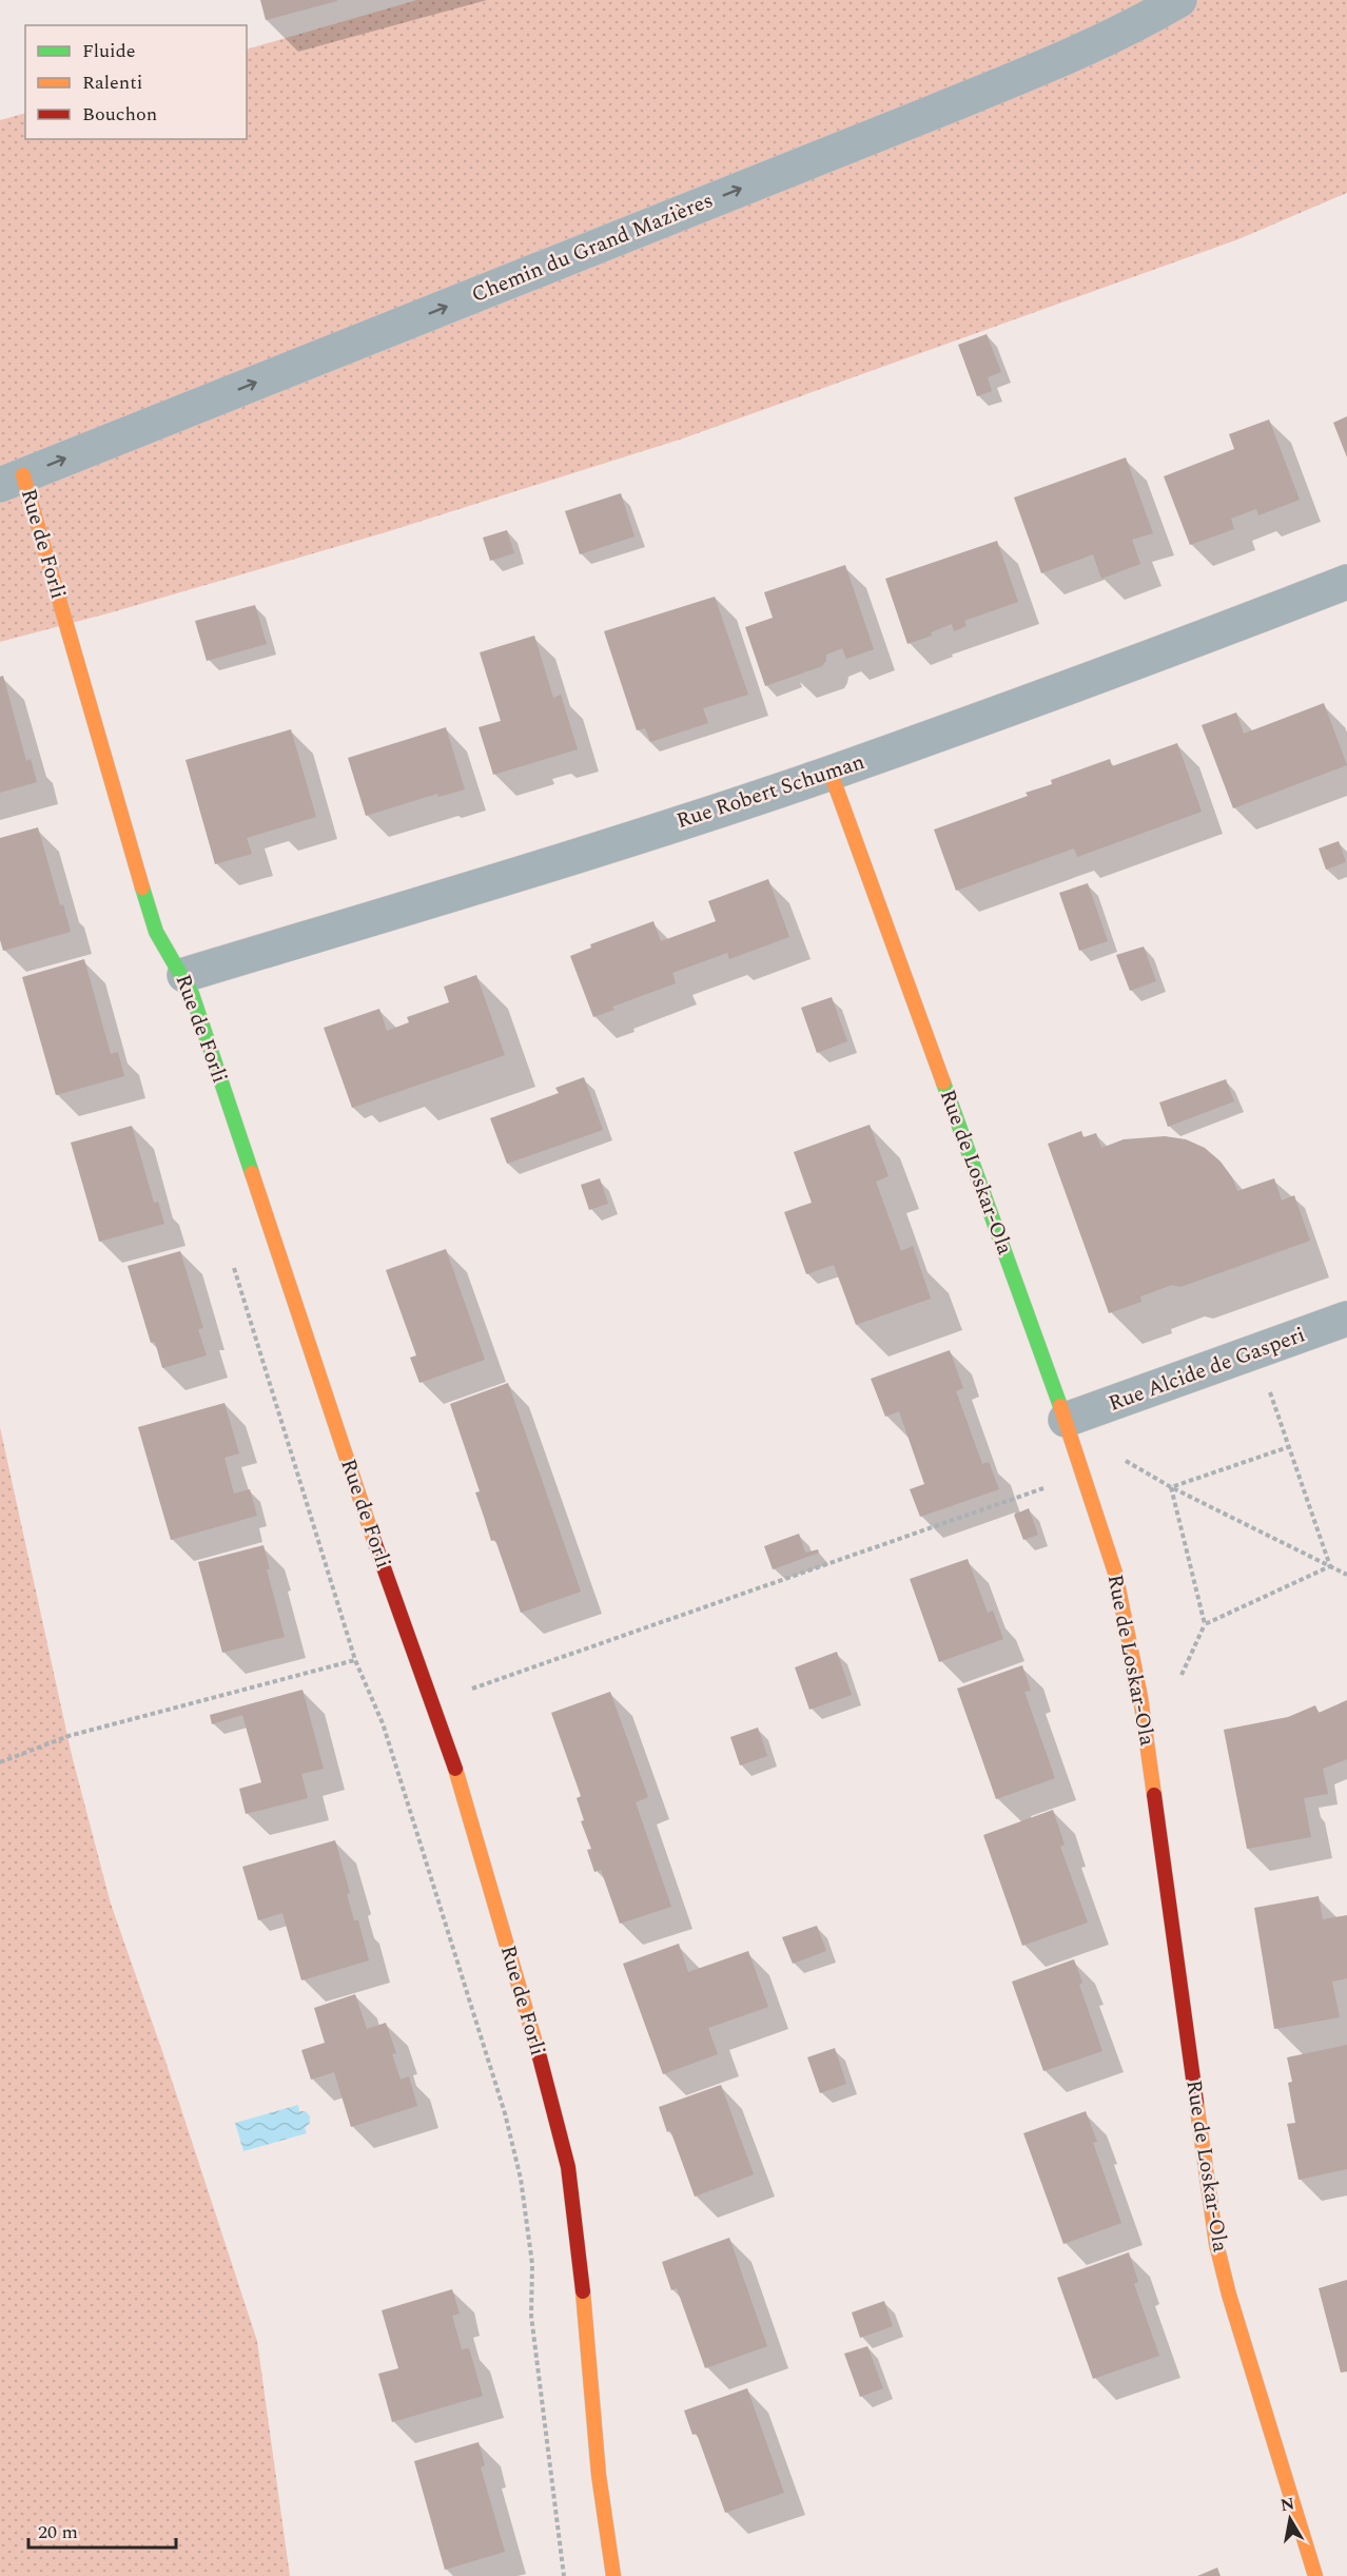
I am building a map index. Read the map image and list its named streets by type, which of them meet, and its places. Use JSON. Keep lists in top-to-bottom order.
{
  "streets": {
    "street": [
      "Chemin du Grand Mazières",
      "Rue de Forli",
      "Rue Robert Schuman",
      "Rue de Loskar-Ola",
      "Rue Alcide de Gasperi"
    ]
  },
  "crossings": [
    ["Chemin du Grand Mazières", "Rue de Forli"],
    ["Rue de Forli", "Rue Robert Schuman"],
    ["Rue Robert Schuman", "Rue de Loskar-Ola"],
    ["Rue de Loskar-Ola", "Rue Alcide de Gasperi"]
  ],
  "one_way": ["Chemin du Grand Mazières"],
  "legend": ["Fluide", "Ralenti", "Bouchon"],
  "scale_bar": "20 m",
  "north": "top"
}
